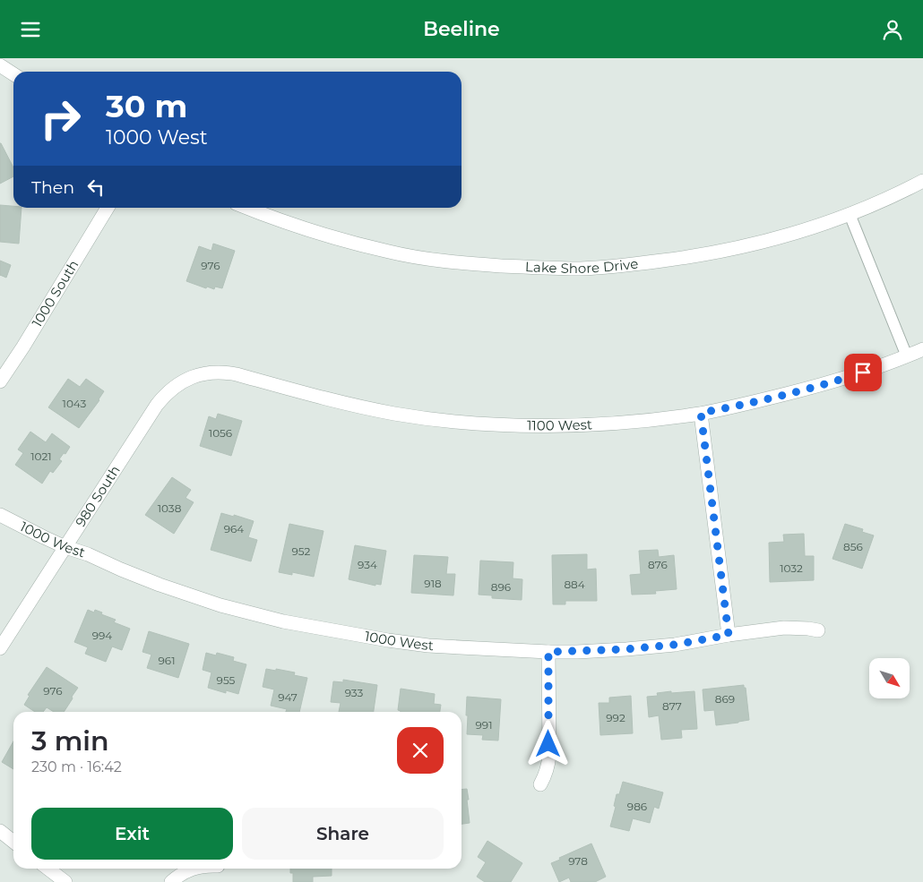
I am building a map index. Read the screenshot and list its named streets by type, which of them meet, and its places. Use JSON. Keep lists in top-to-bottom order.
{
  "streets": {
    "street": [
      "Lake Shore Drive",
      "1000 South",
      "1100 West",
      "980 South",
      "1000 West"
    ]
  },
  "crossings": [
    ["1100 West", "980 South"],
    ["980 South", "1000 West"]
  ],
  "house_numbers": [
    "976",
    "1043",
    "1056",
    "1021",
    "1038",
    "964",
    "856",
    "952",
    "934",
    "876",
    "1032",
    "918",
    "884",
    "896",
    "994",
    "961",
    "955",
    "976",
    "933",
    "947",
    "869",
    "877",
    "992",
    "991",
    "986",
    "978"
  ],
  "north": "bottom right",
  "page": {
    "header": "Beeline",
    "turn": ["30 m", "1000 West"],
    "then": "Then",
    "heading": ["3 min", "230 m · 16:42"],
    "buttons": ["Exit", "Share"]
  }
}
